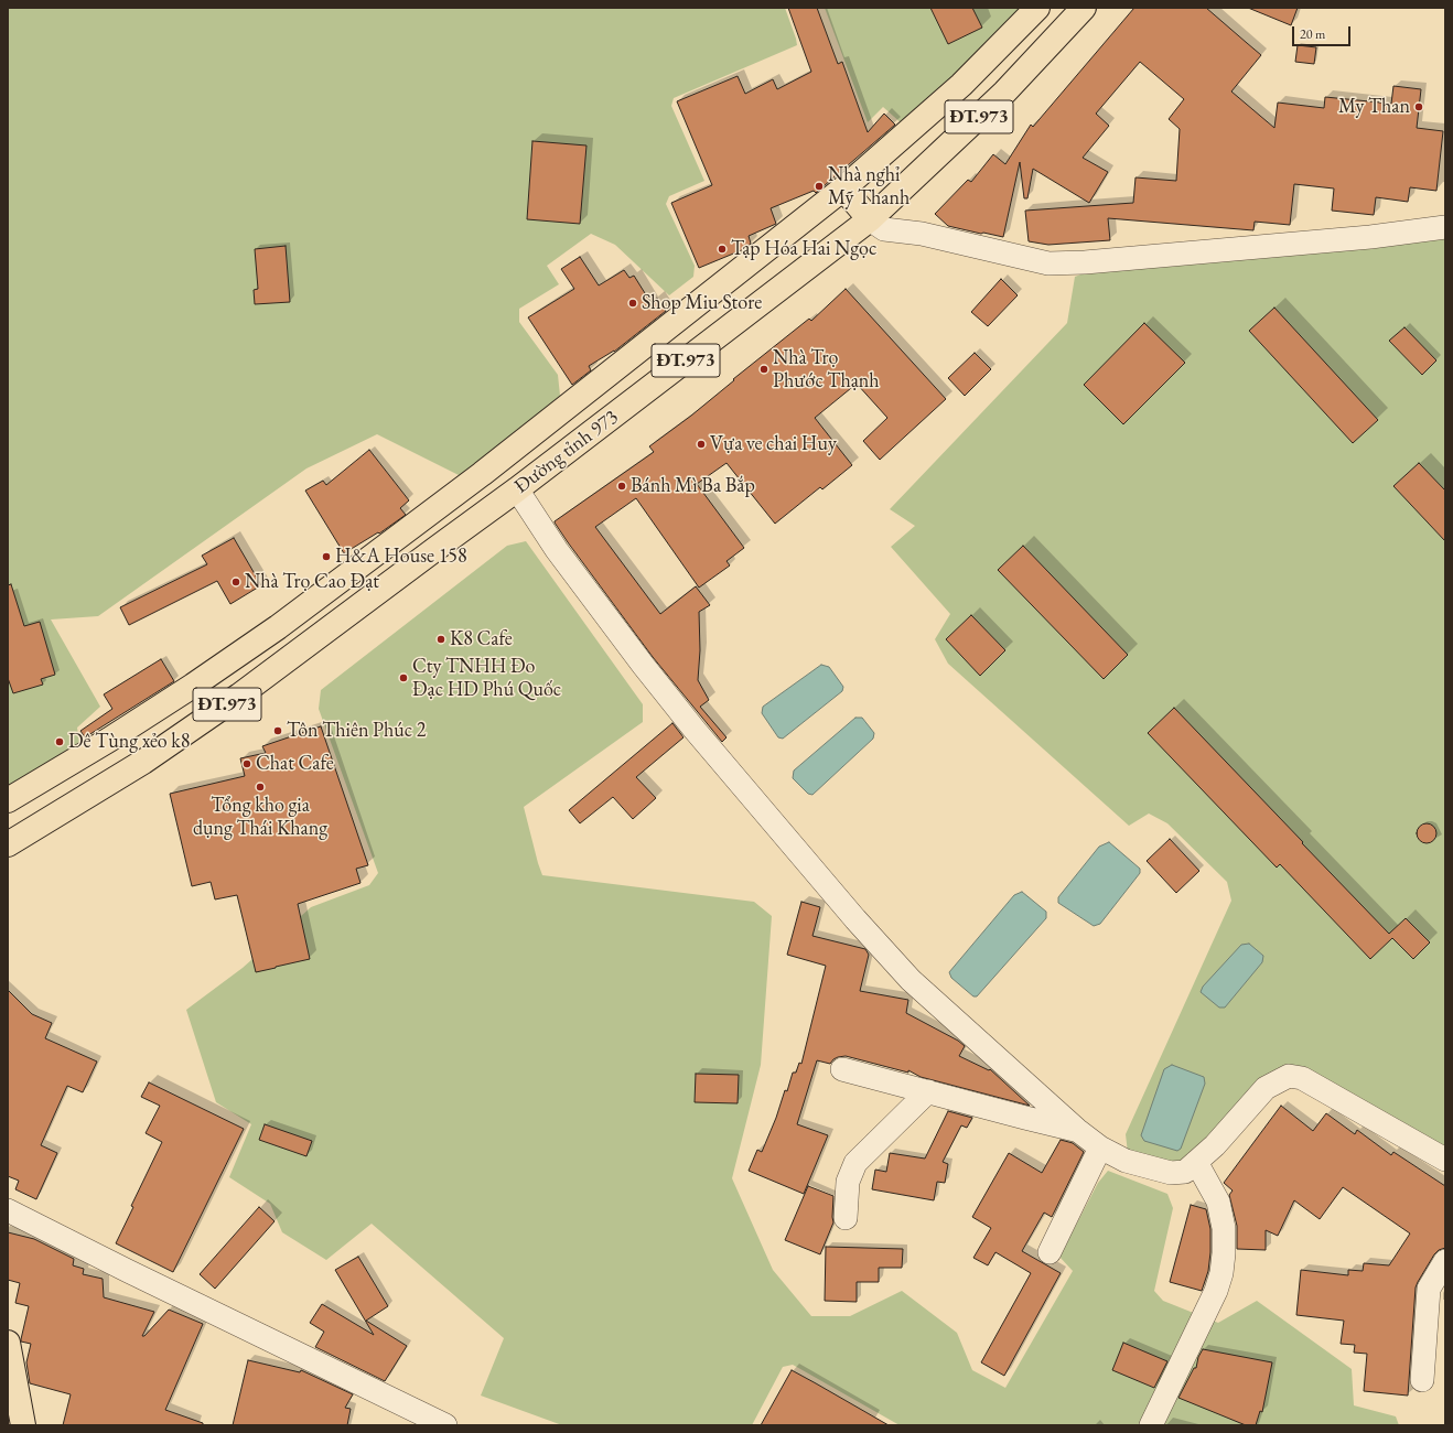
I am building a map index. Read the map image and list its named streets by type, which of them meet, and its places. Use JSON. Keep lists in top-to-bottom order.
{
  "streets": {
    "main road": ["ĐT.973", "Đường tỉnh 973"]
  },
  "crossings": [
    ["ĐT.973", "Đường tỉnh 973"]
  ],
  "places": [
    "My Than",
    "Nhà nghỉ Mỹ Thanh",
    "Tạp Hóa Hai Ngọc",
    "Shop Miu Store",
    "Nhà Trọ Phước Thạnh",
    "Vựa ve chai Huy",
    "Bánh Mì Ba Bắp",
    "H&A House 158",
    "Nhà Trọ Cao Đạt",
    "K8 Cafe",
    "Cty TNHH Đo Đạc HD Phú Quốc",
    "Tôn Thiên Phúc 2",
    "Dê Tùng xẻo k8",
    "Chat Cafe",
    "Tổng kho gia dụng Thái Khang"
  ],
  "scale_bar": "20 m"
}
